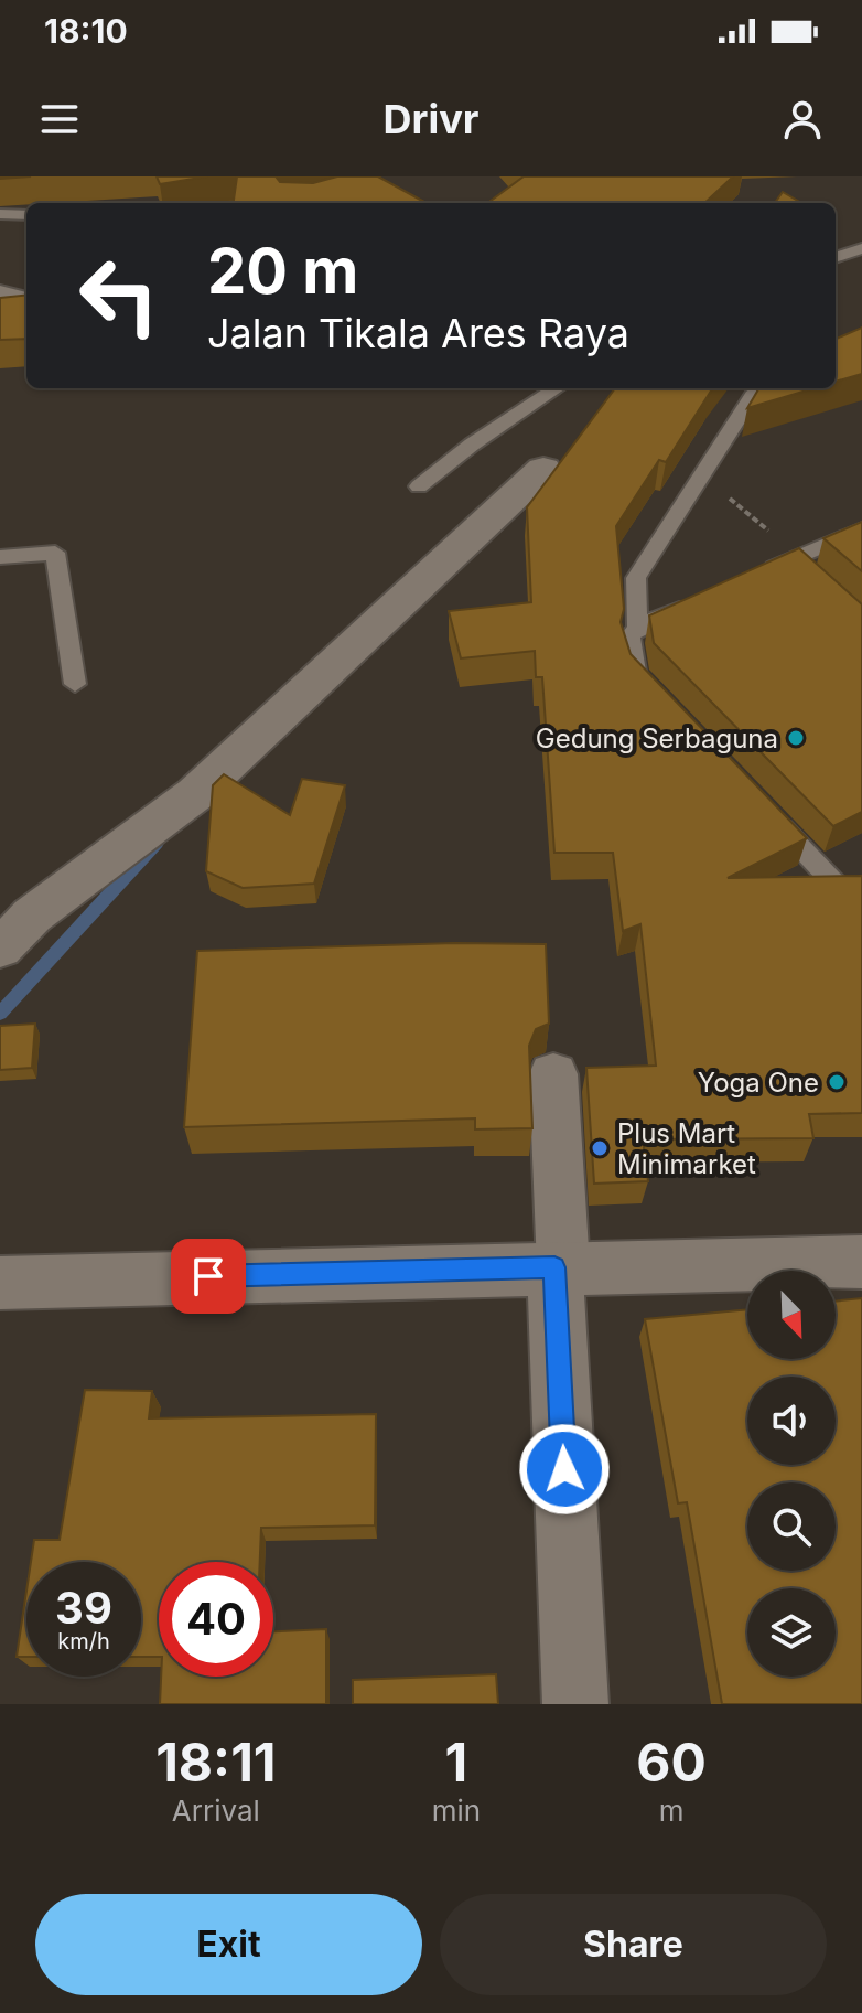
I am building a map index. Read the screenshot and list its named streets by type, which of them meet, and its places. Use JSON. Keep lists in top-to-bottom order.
{
  "places": ["Gedung Serbaguna", "Yoga One", "Plus Mart Minimarket"],
  "north": "bottom right",
  "page": {
    "status": "18:10",
    "header": "Drivr",
    "turn": ["20 m", "Jalan Tikala Ares Raya"],
    "speed": "39 km/h",
    "limit": "40",
    "eta": [
      "18:11",
      "Arrival",
      "1",
      "min",
      "60",
      "m"
    ],
    "buttons": ["Exit", "Share"]
  }
}
